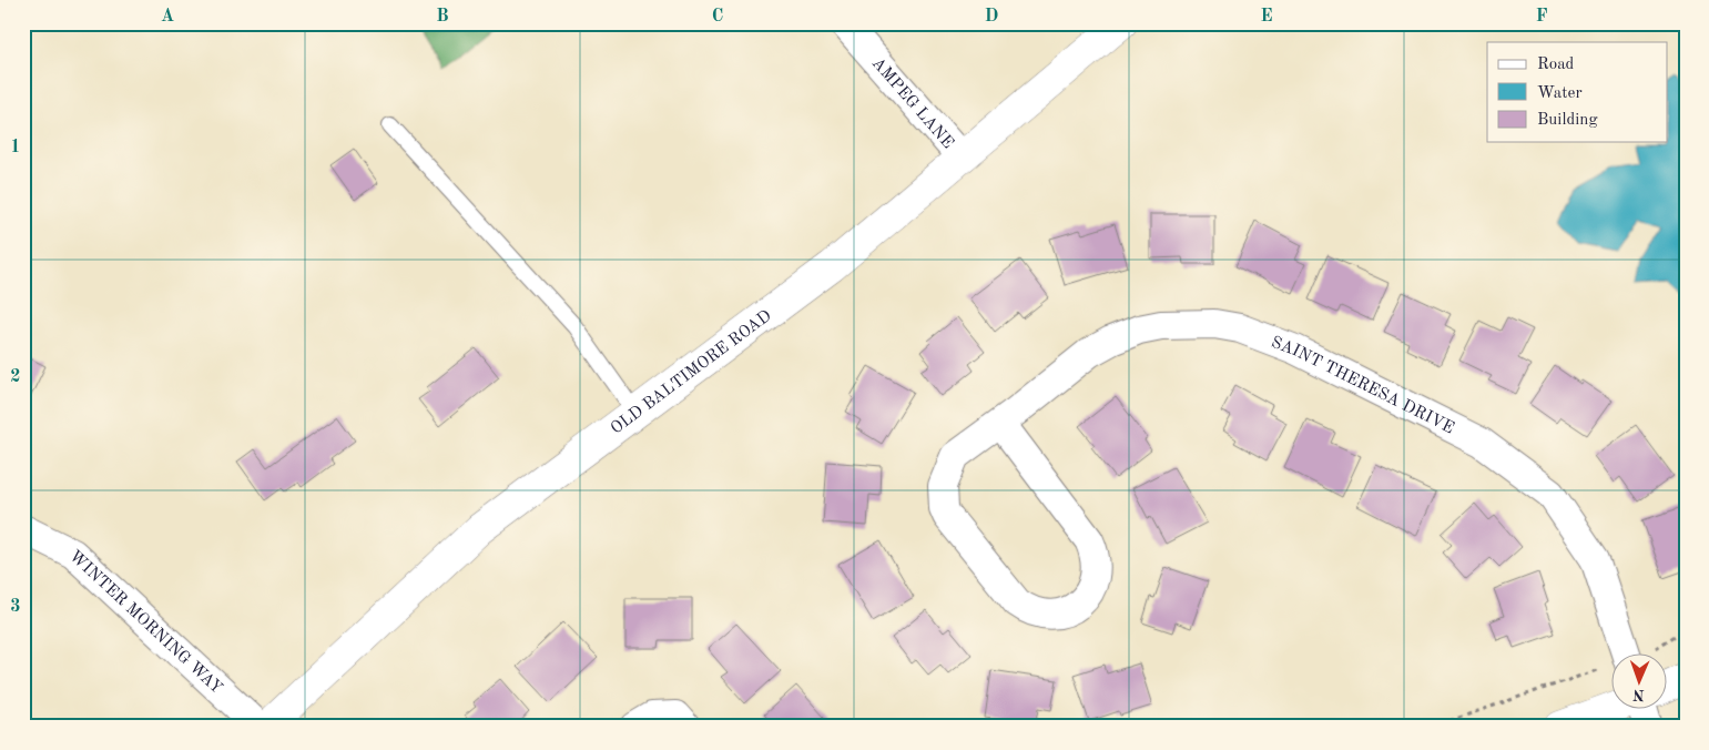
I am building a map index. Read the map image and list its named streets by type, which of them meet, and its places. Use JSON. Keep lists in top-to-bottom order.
{
  "streets": {
    "street": [
      "AMPEG LANE",
      "OLD BALTIMORE ROAD",
      "SAINT THERESA DRIVE",
      "WINTER MORNING WAY"
    ]
  },
  "crossings": [
    ["AMPEG LANE", "OLD BALTIMORE ROAD"]
  ],
  "legend": ["Road", "Water", "Building"],
  "north": "bottom",
  "grid": {
    "columns": [
      "A",
      "B",
      "C",
      "D",
      "E",
      "F"
    ],
    "rows": ["1", "2", "3"]
  }
}
